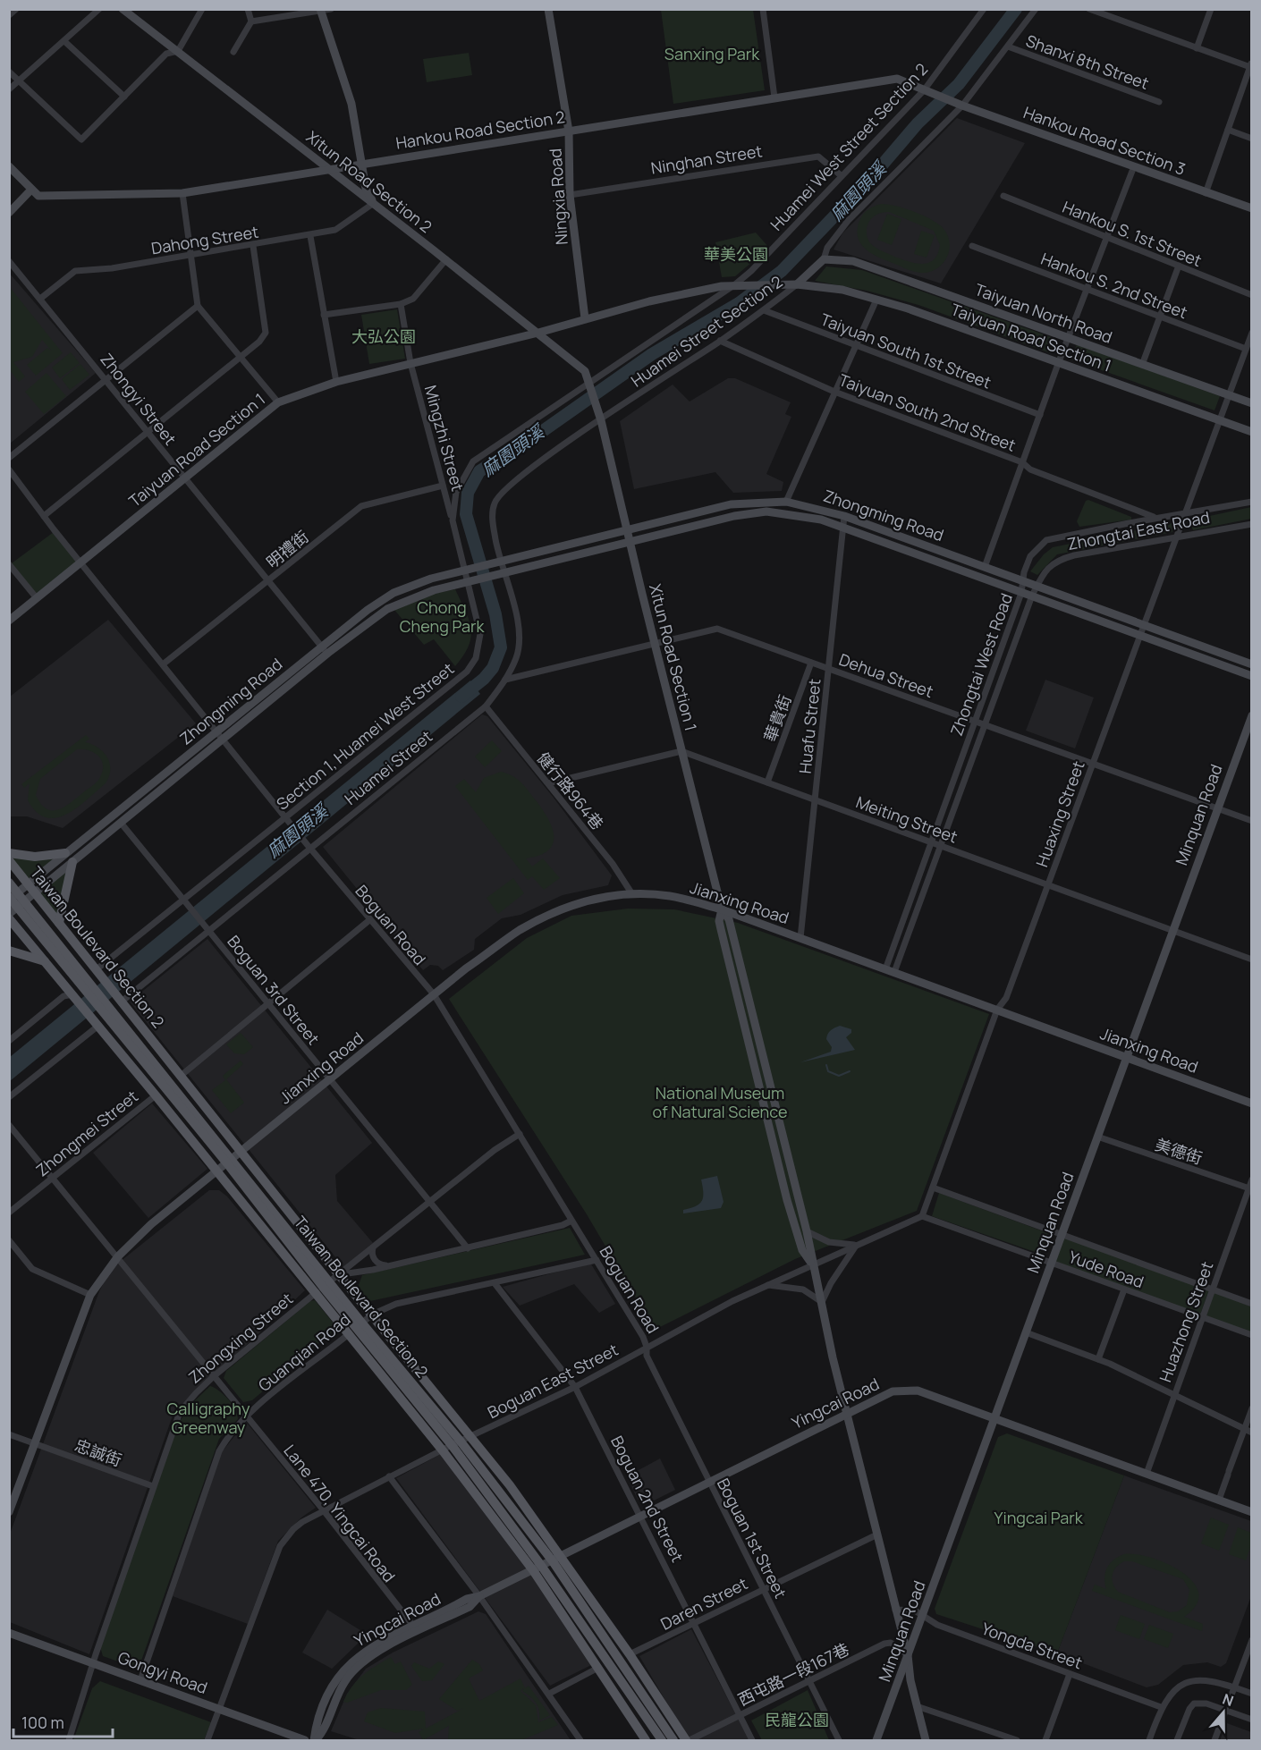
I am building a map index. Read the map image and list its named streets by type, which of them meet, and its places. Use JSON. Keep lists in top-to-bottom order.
{
  "streets": {
    "main road": ["Taiwan Boulevard Section 2"],
    "street": [
      "Shanxi 8th Street",
      "Hankou Road Section 2",
      "Hankou Road Section 3",
      "Huamei West Street Section 2",
      "Ninghan Street",
      "Xitun Road Section 2",
      "Ningxia Road",
      "Hankou S. 1st Street",
      "Dahong Street",
      "Hankou S. 2nd Street",
      "Taiyuan North Road",
      "Huamei Street Section 2",
      "Taiyuan Road Section 1",
      "Taiyuan South 1st Street",
      "Zhongyi Street",
      "Taiyuan South 2nd Street",
      "Mingzhi Street",
      "Zhongming Road",
      "Zhongtai East Road",
      "明禮街",
      "Xitun Road Section 1",
      "Zhongtai West Road",
      "Dehua Street",
      "華貴街",
      "Huafu Street",
      "Section 1, Huamei West Street",
      "Huamei Street",
      "健行路964巷",
      "Huaxing Street",
      "Minquan Road",
      "Meiting Street",
      "Jianxing Road",
      "Boguan Road",
      "Boguan 3rd Street",
      "Zhongmei Street",
      "美德街",
      "Yude Road",
      "Huazhong Street",
      "Zhongxing Street",
      "Guanqian Road",
      "Boguan East Street",
      "Yingcai Road",
      "忠誠街",
      "Boguan 2nd Street",
      "Lane 470, Yingcai Road",
      "Boguan 1st Street",
      "Daren Street",
      "Yongda Street",
      "Gongyi Road",
      "西屯路一段167巷"
    ]
  },
  "crossings": [
    ["Shanxi 8th Street", "Huamei Street Section 2"],
    ["Hankou Road Section 2", "Hankou Road Section 3"],
    ["Hankou Road Section 2", "Huamei West Street Section 2"],
    ["Hankou Road Section 2", "Xitun Road Section 2"],
    ["Hankou Road Section 2", "Ningxia Road"],
    ["Hankou Road Section 3", "Huamei Street Section 2"],
    ["Huamei West Street Section 2", "Ninghan Street"],
    ["Huamei West Street Section 2", "Xitun Road Section 2"],
    ["Huamei West Street Section 2", "Taiyuan Road Section 1"],
    ["Huamei West Street Section 2", "Section 1, Huamei West Street"],
    ["Ninghan Street", "Ningxia Road"],
    ["Xitun Road Section 2", "Dahong Street"],
    ["Xitun Road Section 2", "Huamei Street Section 2"],
    ["Xitun Road Section 2", "Taiyuan Road Section 1"],
    ["Xitun Road Section 2", "Xitun Road Section 1"],
    ["Xitun Road Section 2", "Section 1, Huamei West Street"],
    ["Ningxia Road", "Taiyuan Road Section 1"],
    ["Dahong Street", "Zhongyi Street"],
    ["Hankou S. 2nd Street", "Huaxing Street"],
    ["Taiyuan North Road", "Huamei Street Section 2"],
    ["Taiyuan North Road", "Huaxing Street"],
    ["Huamei Street Section 2", "Taiyuan Road Section 1"],
    ["Huamei Street Section 2", "Taiyuan South 1st Street"],
    ["Huamei Street Section 2", "Taiyuan South 2nd Street"],
    ["Huamei Street Section 2", "Zhongming Road"],
    ["Huamei Street Section 2", "Xitun Road Section 1"],
    ["Huamei Street Section 2", "Huamei Street"],
    ["Taiyuan Road Section 1", "Zhongyi Street"],
    ["Taiyuan Road Section 1", "Mingzhi Street"],
    ["Taiyuan Road Section 1", "Huaxing Street"],
    ["Zhongyi Street", "Zhongming Road"],
    ["Zhongyi Street", "明禮街"],
    ["Taiyuan South 2nd Street", "Zhongtai West Road"],
    ["Mingzhi Street", "明禮街"],
    ["Mingzhi Street", "Section 1, Huamei West Street"],
    ["Zhongming Road", "Zhongtai East Road"],
    ["Zhongming Road", "Xitun Road Section 1"],
    ["Zhongming Road", "Zhongtai West Road"],
    ["Zhongming Road", "Huafu Street"],
    ["Zhongming Road", "Section 1, Huamei West Street"],
    ["Zhongming Road", "Huamei Street"],
    ["Zhongming Road", "Huaxing Street"],
    ["Zhongming Road", "Taiwan Boulevard Section 2"],
    ["Zhongming Road", "Boguan 3rd Street"],
    ["Zhongtai East Road", "Zhongtai West Road"],
    ["Zhongtai East Road", "Dehua Street"],
    ["Zhongtai East Road", "Huaxing Street"],
    ["Zhongtai East Road", "Meiting Street"],
    ["Zhongtai East Road", "Jianxing Road"],
    ["Xitun Road Section 1", "Dehua Street"],
    ["Xitun Road Section 1", "Minquan Road"],
    ["Xitun Road Section 1", "Meiting Street"],
    ["Xitun Road Section 1", "Jianxing Road"],
    ["Xitun Road Section 1", "Boguan Road"],
    ["Xitun Road Section 1", "Yingcai Road"],
    ["Xitun Road Section 1", "Daren Street"],
    ["Xitun Road Section 1", "Yongda Street"],
    ["Xitun Road Section 1", "西屯路一段167巷"],
    ["Zhongtai West Road", "Dehua Street"],
    ["Zhongtai West Road", "Huaxing Street"],
    ["Zhongtai West Road", "Meiting Street"],
    ["Zhongtai West Road", "Jianxing Road"],
    ["Dehua Street", "華貴街"],
    ["Dehua Street", "Huafu Street"],
    ["Dehua Street", "Huamei Street"],
    ["Dehua Street", "Huaxing Street"],
    ["Dehua Street", "Minquan Road"],
    ["華貴街", "Meiting Street"],
    ["Huafu Street", "Meiting Street"],
    ["Huafu Street", "Jianxing Road"],
    ["Section 1, Huamei West Street", "Boguan Road"],
    ["Section 1, Huamei West Street", "Taiwan Boulevard Section 2"],
    ["Section 1, Huamei West Street", "Boguan 3rd Street"],
    ["Huamei Street", "健行路964巷"],
    ["Huamei Street", "Boguan Road"],
    ["Huamei Street", "Taiwan Boulevard Section 2"],
    ["Huamei Street", "Boguan 3rd Street"],
    ["健行路964巷", "Jianxing Road"],
    ["Huaxing Street", "Meiting Street"],
    ["Huaxing Street", "Jianxing Road"],
    ["Minquan Road", "Meiting Street"],
    ["Minquan Road", "Jianxing Road"],
    ["Minquan Road", "美德街"],
    ["Minquan Road", "Yude Road"],
    ["Minquan Road", "Yingcai Road"],
    ["Minquan Road", "Yongda Street"],
    ["Minquan Road", "西屯路一段167巷"],
    ["Jianxing Road", "Boguan Road"],
    ["Jianxing Road", "Taiwan Boulevard Section 2"],
    ["Jianxing Road", "Boguan 3rd Street"],
    ["Jianxing Road", "忠誠街"],
    ["Jianxing Road", "Lane 470, Yingcai Road"],
    ["Boguan Road", "Yude Road"],
    ["Boguan Road", "Zhongxing Street"],
    ["Boguan Road", "Guanqian Road"],
    ["Boguan Road", "Boguan East Street"],
    ["Boguan Road", "Boguan 1st Street"],
    ["Taiwan Boulevard Section 2", "Zhongmei Street"],
    ["Taiwan Boulevard Section 2", "Zhongxing Street"],
    ["Taiwan Boulevard Section 2", "Guanqian Road"],
    ["Taiwan Boulevard Section 2", "Boguan East Street"],
    ["Taiwan Boulevard Section 2", "Yingcai Road"],
    ["Boguan 3rd Street", "Zhongxing Street"],
    ["Zhongmei Street", "Lane 470, Yingcai Road"],
    ["美德街", "Huazhong Street"],
    ["Yude Road", "Huazhong Street"],
    ["Huazhong Street", "Yingcai Road"],
    ["Zhongxing Street", "忠誠街"],
    ["Zhongxing Street", "Lane 470, Yingcai Road"],
    ["Zhongxing Street", "Gongyi Road"],
    ["Guanqian Road", "Boguan 2nd Street"],
    ["Guanqian Road", "Lane 470, Yingcai Road"],
    ["Guanqian Road", "Gongyi Road"],
    ["Boguan East Street", "Boguan 2nd Street"],
    ["Boguan East Street", "Lane 470, Yingcai Road"],
    ["Boguan East Street", "Boguan 1st Street"],
    ["Boguan East Street", "Gongyi Road"],
    ["Yingcai Road", "Boguan 2nd Street"],
    ["Yingcai Road", "Lane 470, Yingcai Road"],
    ["Yingcai Road", "Boguan 1st Street"],
    ["Boguan 2nd Street", "Daren Street"],
    ["Boguan 2nd Street", "西屯路一段167巷"],
    ["Boguan 1st Street", "Daren Street"],
    ["Boguan 1st Street", "西屯路一段167巷"]
  ],
  "water": ["麻園頭溪"],
  "parks": [
    "Sanxing Park",
    "華美公園",
    "大弘公園",
    "Chong Cheng Park",
    "National Museum of Natural Science",
    "Calligraphy Greenway",
    "Yingcai Park",
    "民龍公園"
  ],
  "scale_bar": "100 m",
  "north": "top"
}
